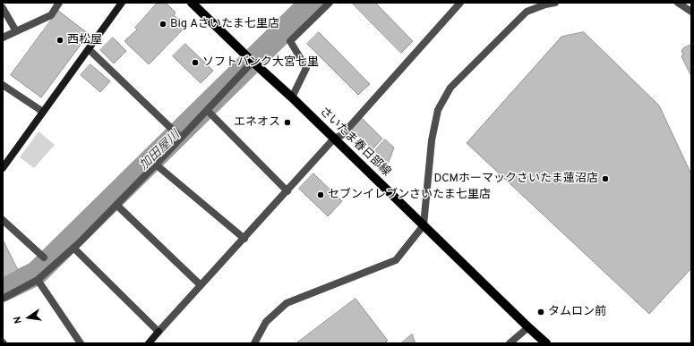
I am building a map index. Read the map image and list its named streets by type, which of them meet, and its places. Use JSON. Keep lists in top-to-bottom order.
{
  "streets": {
    "main road": ["さいたま春日部線"]
  },
  "water": ["加田屋川"],
  "places": [
    "Big Aさいたま七里店",
    "西松屋",
    "ソフトバンク大宮七里",
    "エネオス",
    "DCMホーマックさいたま蓮沼店",
    "セブンイレブンさいたま七里店",
    "タムロン前"
  ],
  "north": "left"
}
